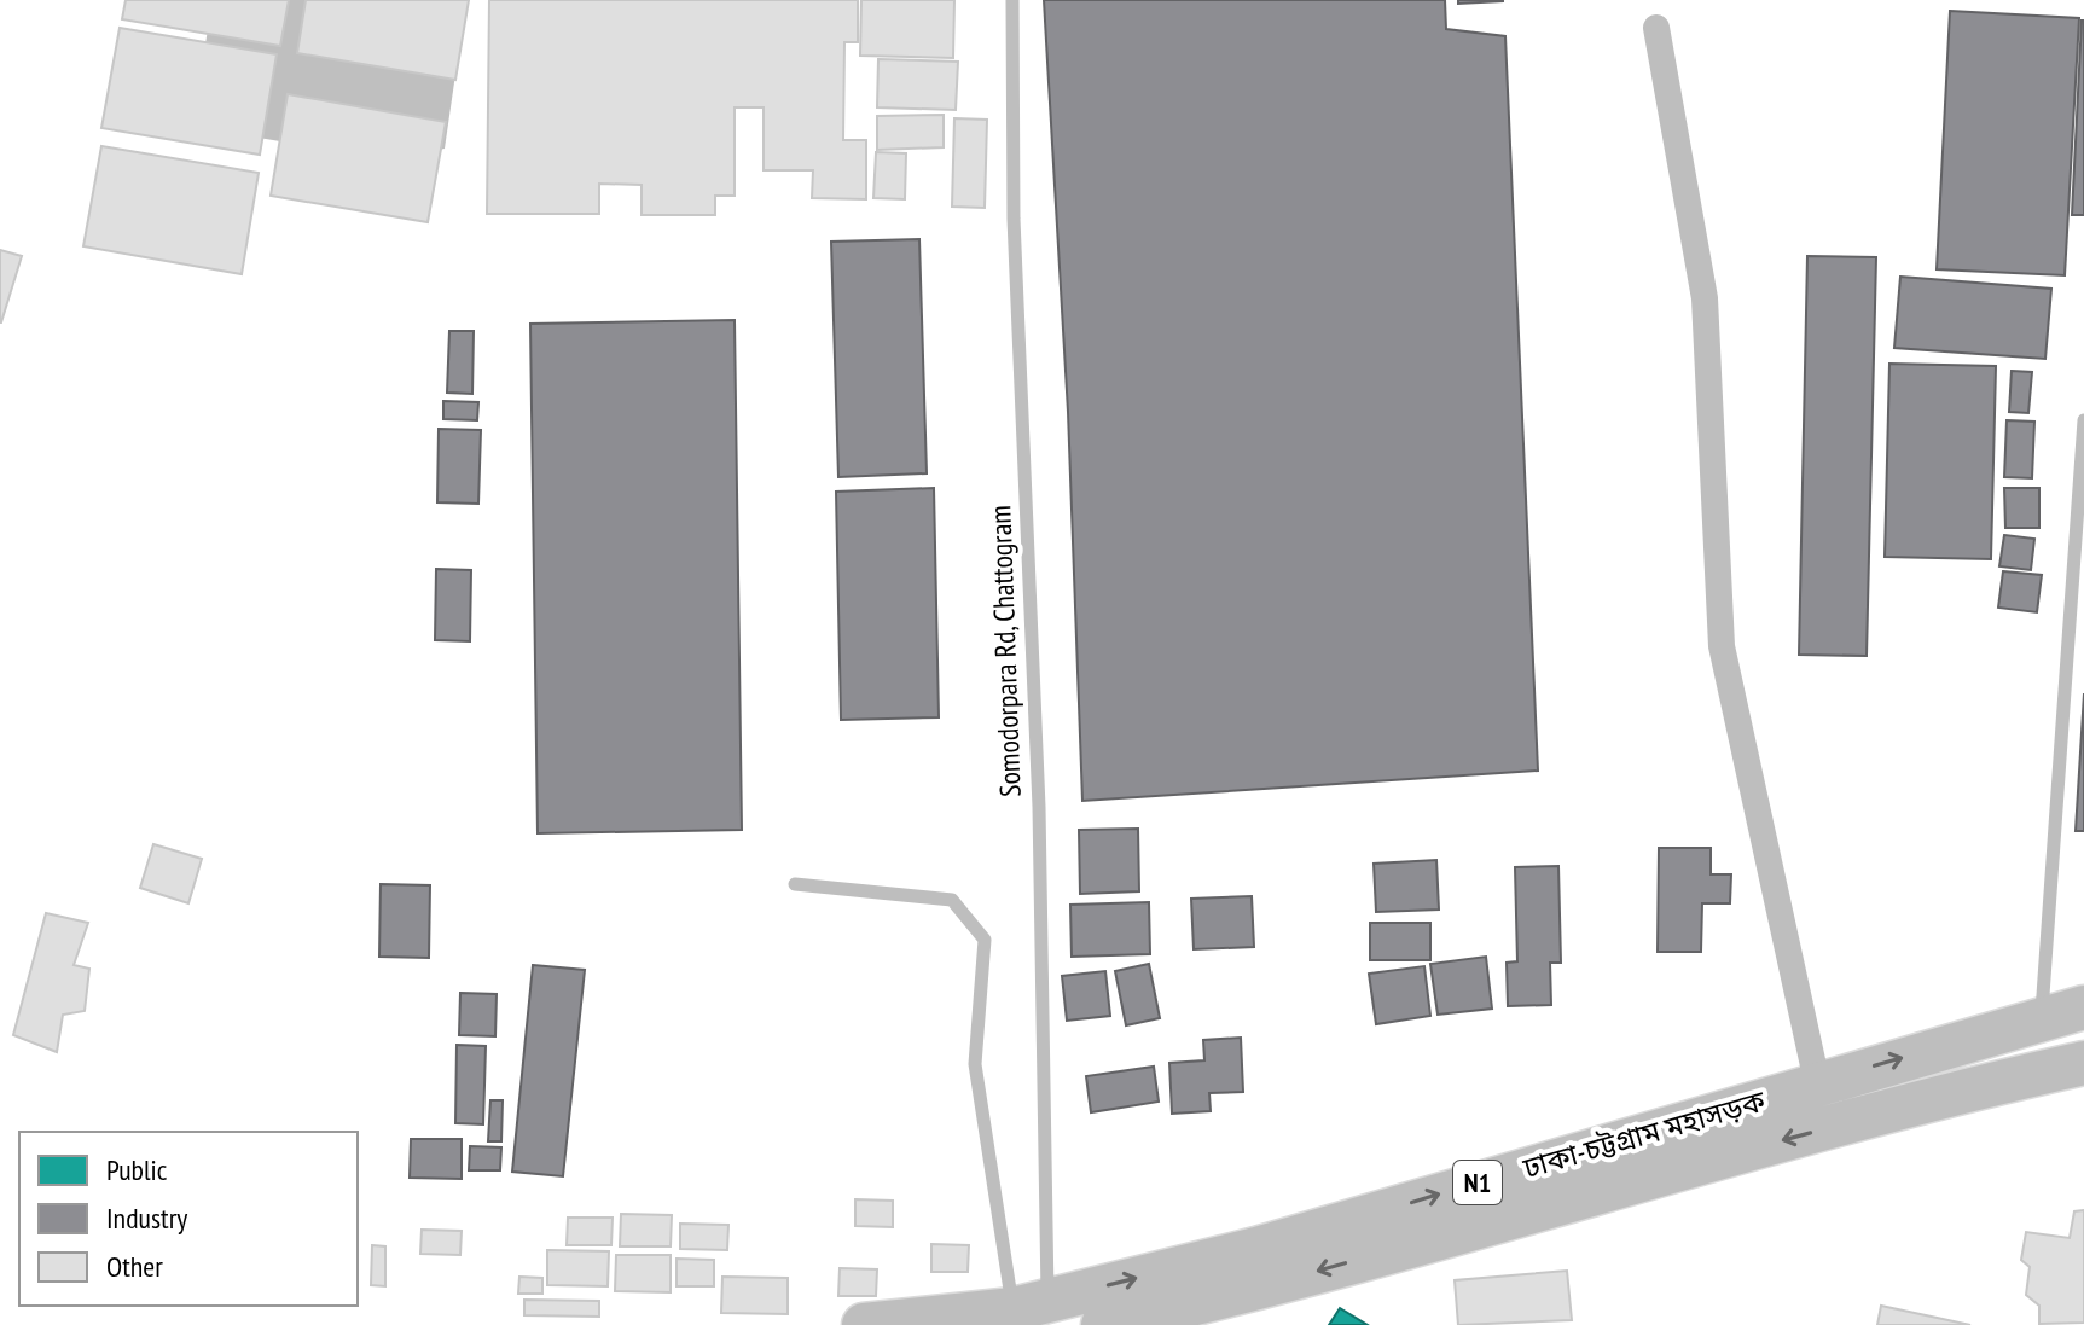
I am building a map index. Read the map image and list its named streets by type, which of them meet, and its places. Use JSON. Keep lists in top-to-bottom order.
{
  "streets": {
    "highway": ["ঢাকা-চট্টগ্রাম মহাসড়ক", "N1"],
    "lane": ["Somodorpara Rd, Chattogram"]
  },
  "crossings": [
    ["Somodorpara Rd, Chattogram", "ঢাকা-চট্টগ্রাম মহাসড়ক"]
  ],
  "legend": ["Public", "Industry", "Other"]
}
